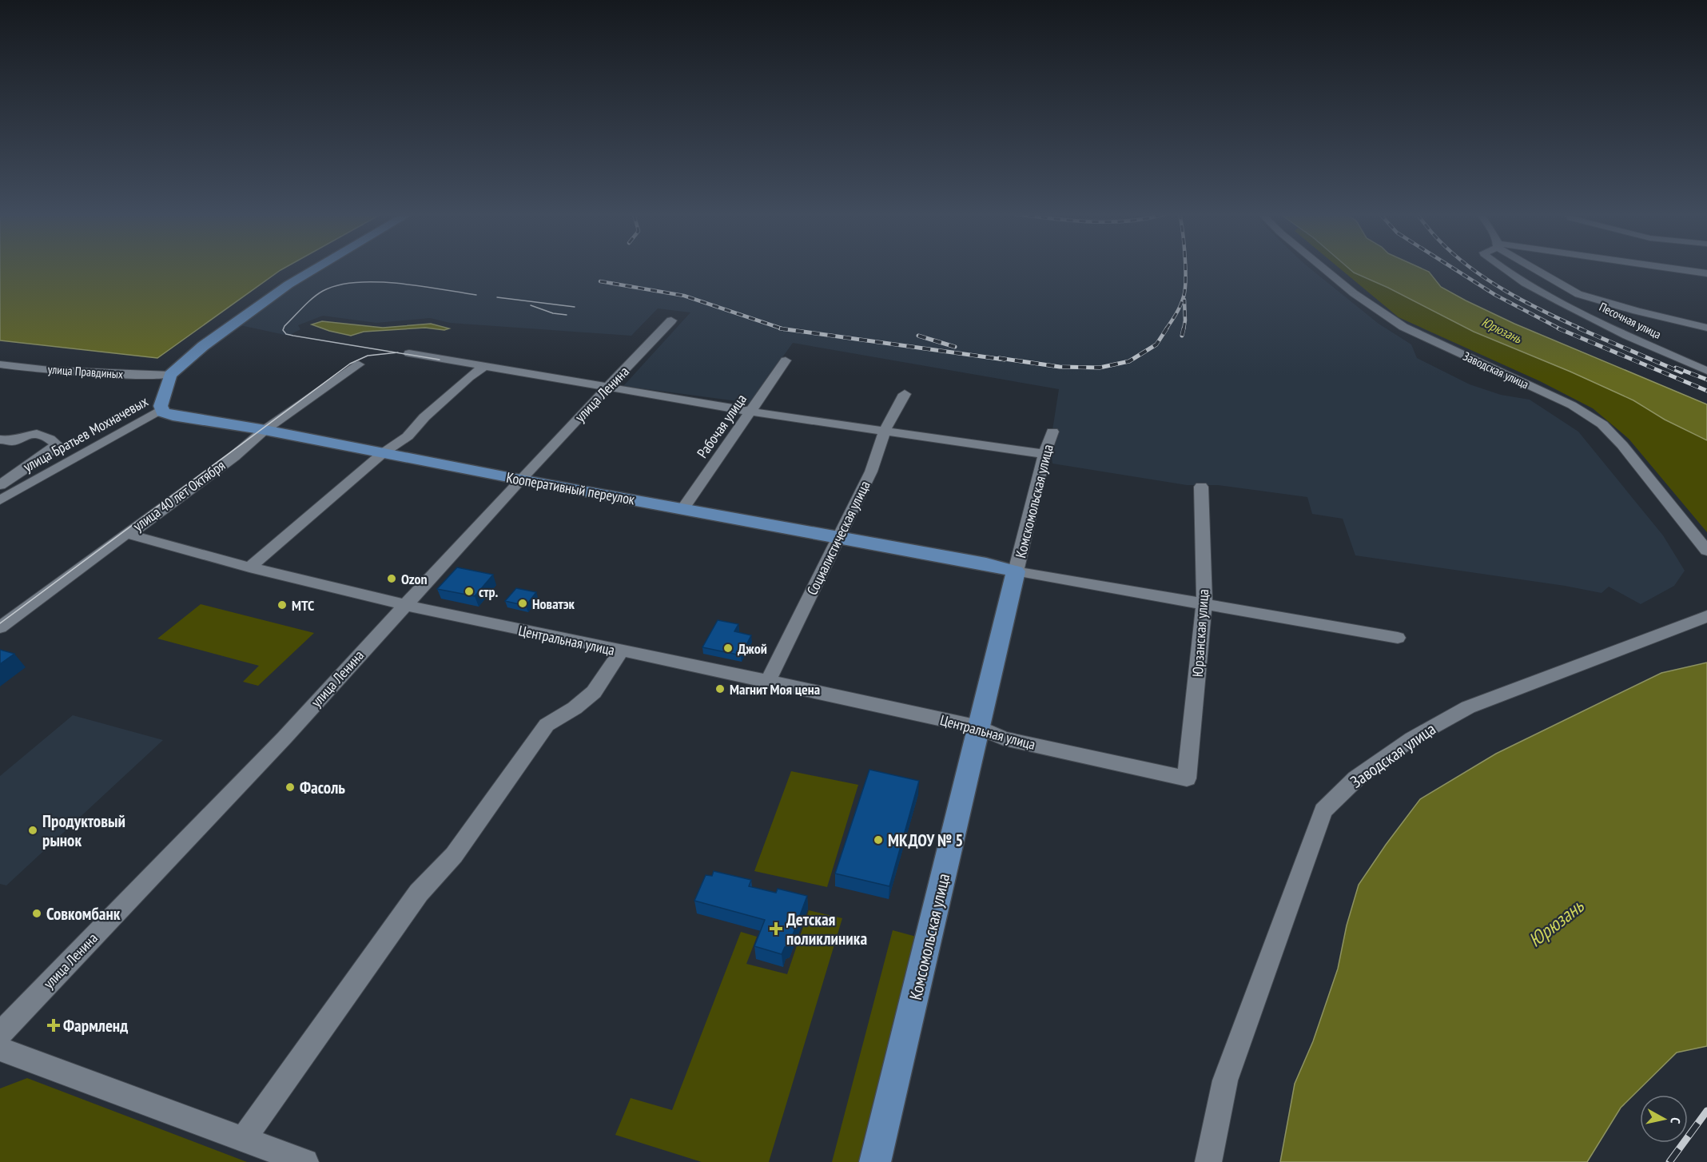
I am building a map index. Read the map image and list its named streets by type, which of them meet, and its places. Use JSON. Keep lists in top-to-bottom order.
{
  "streets": {
    "main road": ["Кооперативный переулок", "Комсомольская улица"],
    "street": [
      "Песочная улица",
      "Заводская улица",
      "улица Правдиных",
      "улица Ленина",
      "Рабочая улица",
      "улица Братьев Мохначевых",
      "улица 40 лет Октября",
      "Комскомольская улица",
      "Социалистическая улица",
      "Юрзанская улица",
      "Центральная улица"
    ]
  },
  "crossings": [
    ["улица Ленина", "Кооперативный переулок"],
    ["улица Ленина", "Центральная улица"],
    ["Рабочая улица", "Кооперативный переулок"],
    ["улица Братьев Мохначевых", "Кооперативный переулок"],
    ["Кооперативный переулок", "улица 40 лет Октября"],
    ["Кооперативный переулок", "Комскомольская улица"],
    ["Кооперативный переулок", "Социалистическая улица"],
    ["Кооперативный переулок", "Комсомольская улица"],
    ["улица 40 лет Октября", "Центральная улица"],
    ["Комскомольская улица", "Комсомольская улица"],
    ["Социалистическая улица", "Центральная улица"],
    ["Юрзанская улица", "Центральная улица"],
    ["Центральная улица", "Комсомольская улица"]
  ],
  "water": ["Юрюзань"],
  "places": {
    "other": [
      "Ozon",
      "стр.",
      "Новатэк",
      "МТС",
      "Джой",
      "Магнит Моя цена",
      "Фасоль",
      "Продуктовый рынок",
      "МКДОУ № 5",
      "Совкомбанк"
    ],
    "health": ["Детская поликлиника", "Фармленд"]
  },
  "north": "right"
}
